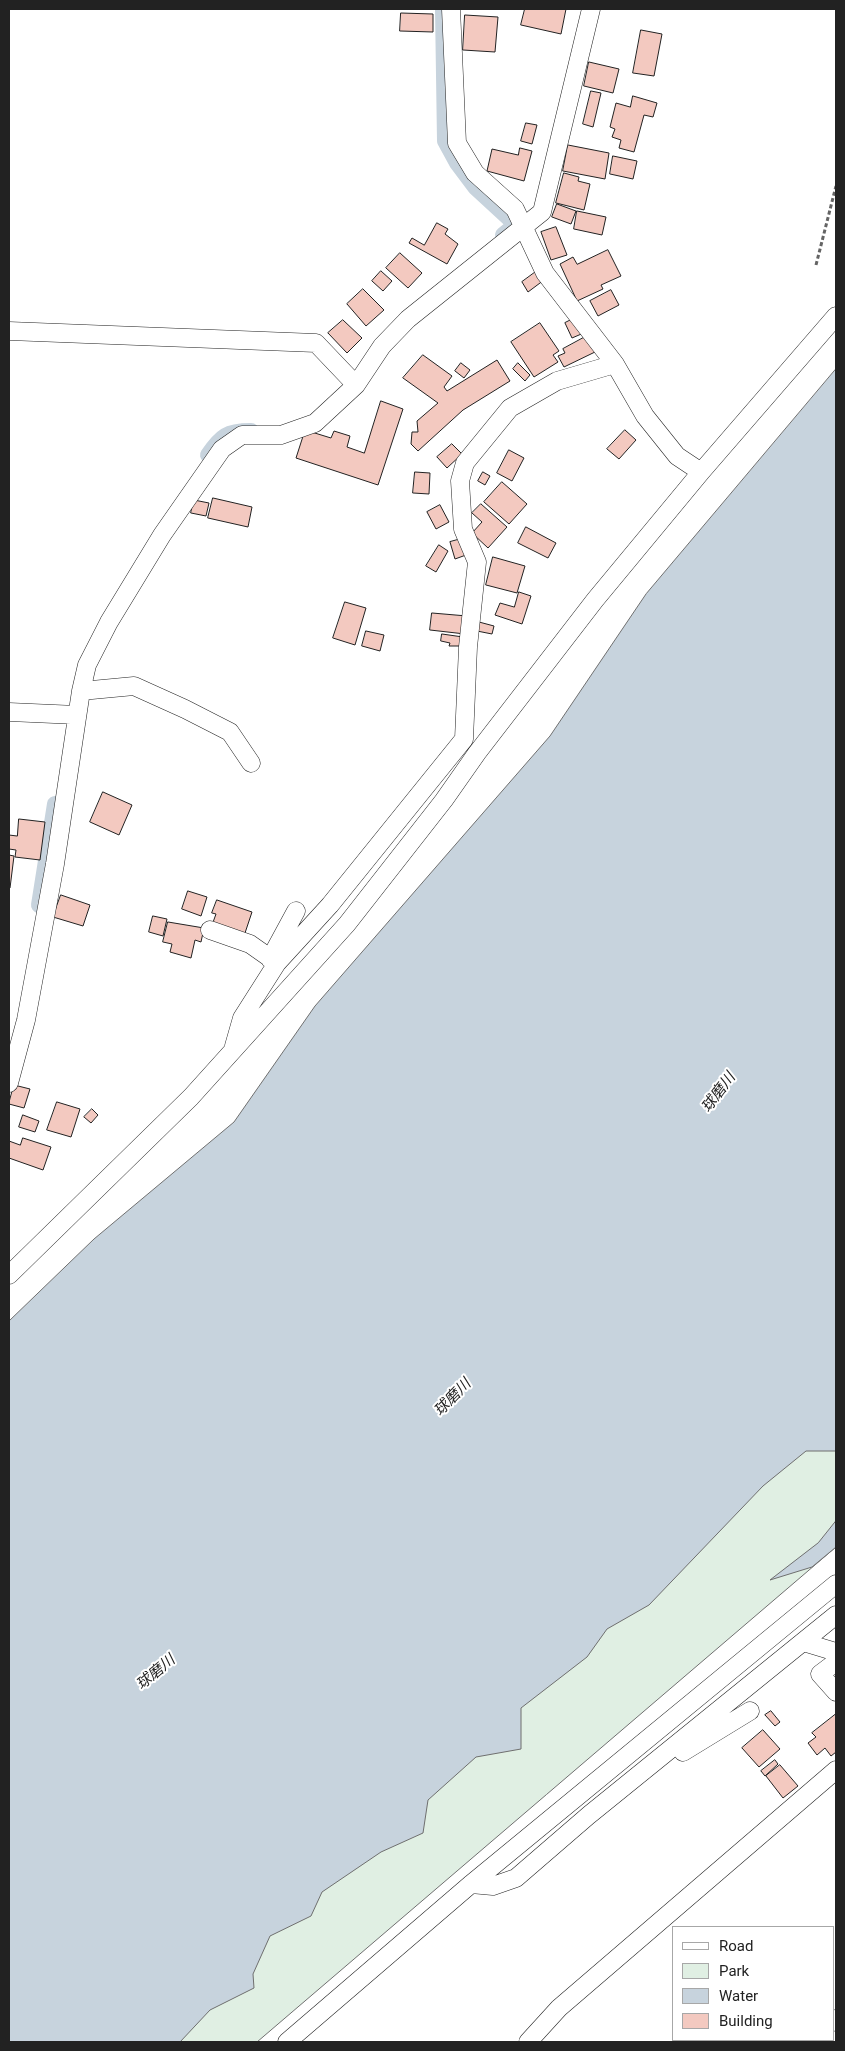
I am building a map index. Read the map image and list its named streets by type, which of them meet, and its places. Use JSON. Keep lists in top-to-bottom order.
{
  "water": ["球磨川"],
  "legend": [
    "Road",
    "Park",
    "Water",
    "Building"
  ]
}
